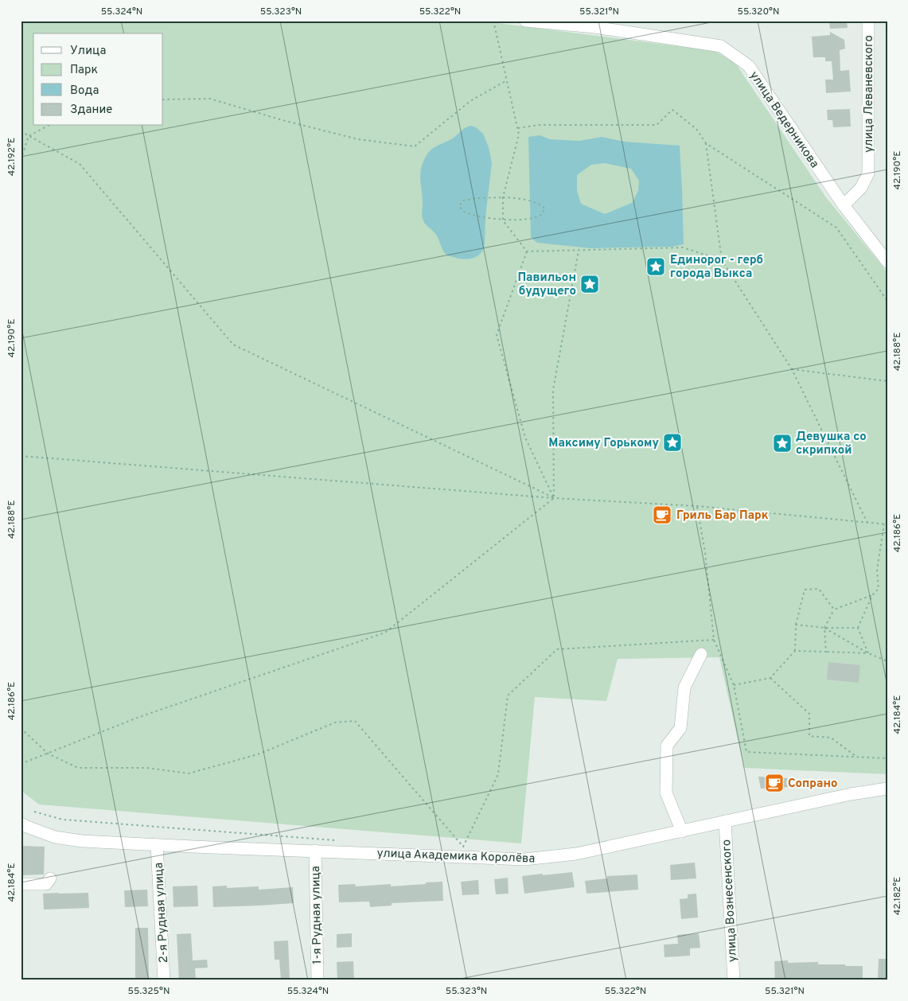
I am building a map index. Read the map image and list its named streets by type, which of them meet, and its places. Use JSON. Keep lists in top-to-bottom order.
{
  "streets": {
    "street": [
      "улица Леваневского",
      "улица Ведерникова",
      "улица Академика Королёва",
      "улица Вознесенского",
      "2-я Рудная улица",
      "1-я Рудная улица"
    ]
  },
  "crossings": [
    ["улица Леваневского", "улица Ведерникова"],
    ["улица Академика Королёва", "улица Вознесенского"],
    ["улица Академика Королёва", "2-я Рудная улица"],
    ["улица Академика Королёва", "1-я Рудная улица"]
  ],
  "places": {
    "place": [
      "Единорог - герб города Выкса",
      "Павильон будущего",
      "Максиму Горькому",
      "Девушка со скрипкой"
    ],
    "cafe": ["Гриль Бар Парк", "Сопрано"]
  },
  "legend": [
    "Улица",
    "Парк",
    "Вода",
    "Здание"
  ],
  "coordinates": [
    "55.324°N",
    "55.323°N",
    "55.322°N",
    "55.321°N",
    "55.320°N",
    "42.192°E",
    "42.190°E",
    "42.188°E",
    "42.186°E",
    "42.184°E",
    "42.182°E",
    "55.325°N"
  ]
}
